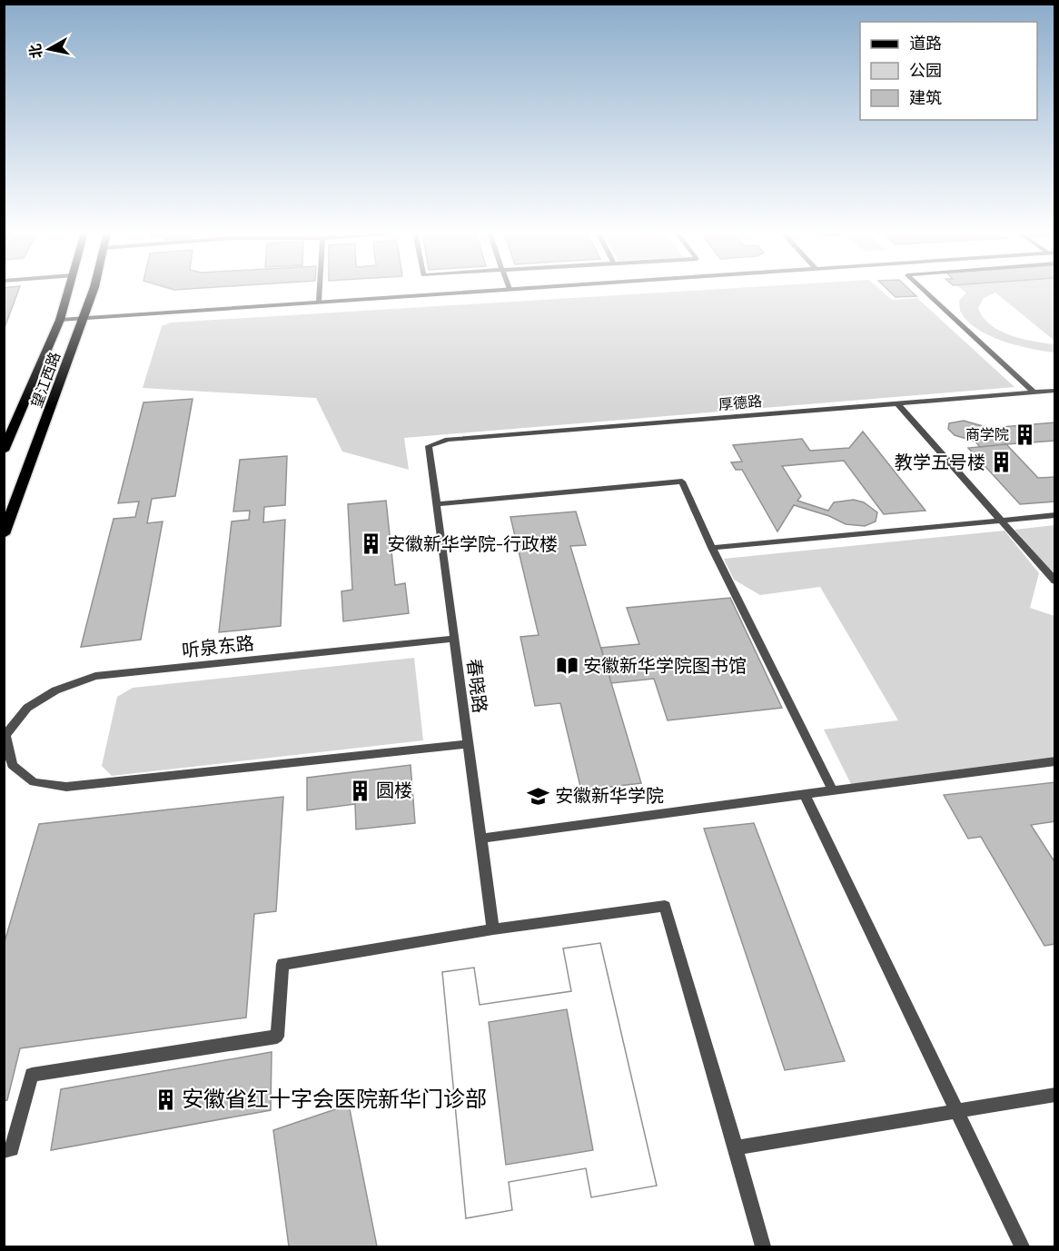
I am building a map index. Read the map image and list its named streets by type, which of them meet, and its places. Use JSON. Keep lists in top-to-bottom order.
{
  "streets": {
    "main road": ["望江西路"],
    "lane": ["厚德路", "听泉东路", "春晓路"]
  },
  "crossings": [
    ["厚德路", "春晓路"],
    ["听泉东路", "春晓路"]
  ],
  "places": {
    "building": [
      "商学院",
      "教学五号楼",
      "安徽新华学院-行政楼",
      "圆楼",
      "安徽省红十字会医院新华门诊部"
    ],
    "library": ["安徽新华学院图书馆"],
    "school or university": ["安徽新华学院"]
  },
  "legend": ["道路", "公园", "建筑"],
  "north": "left"
}
